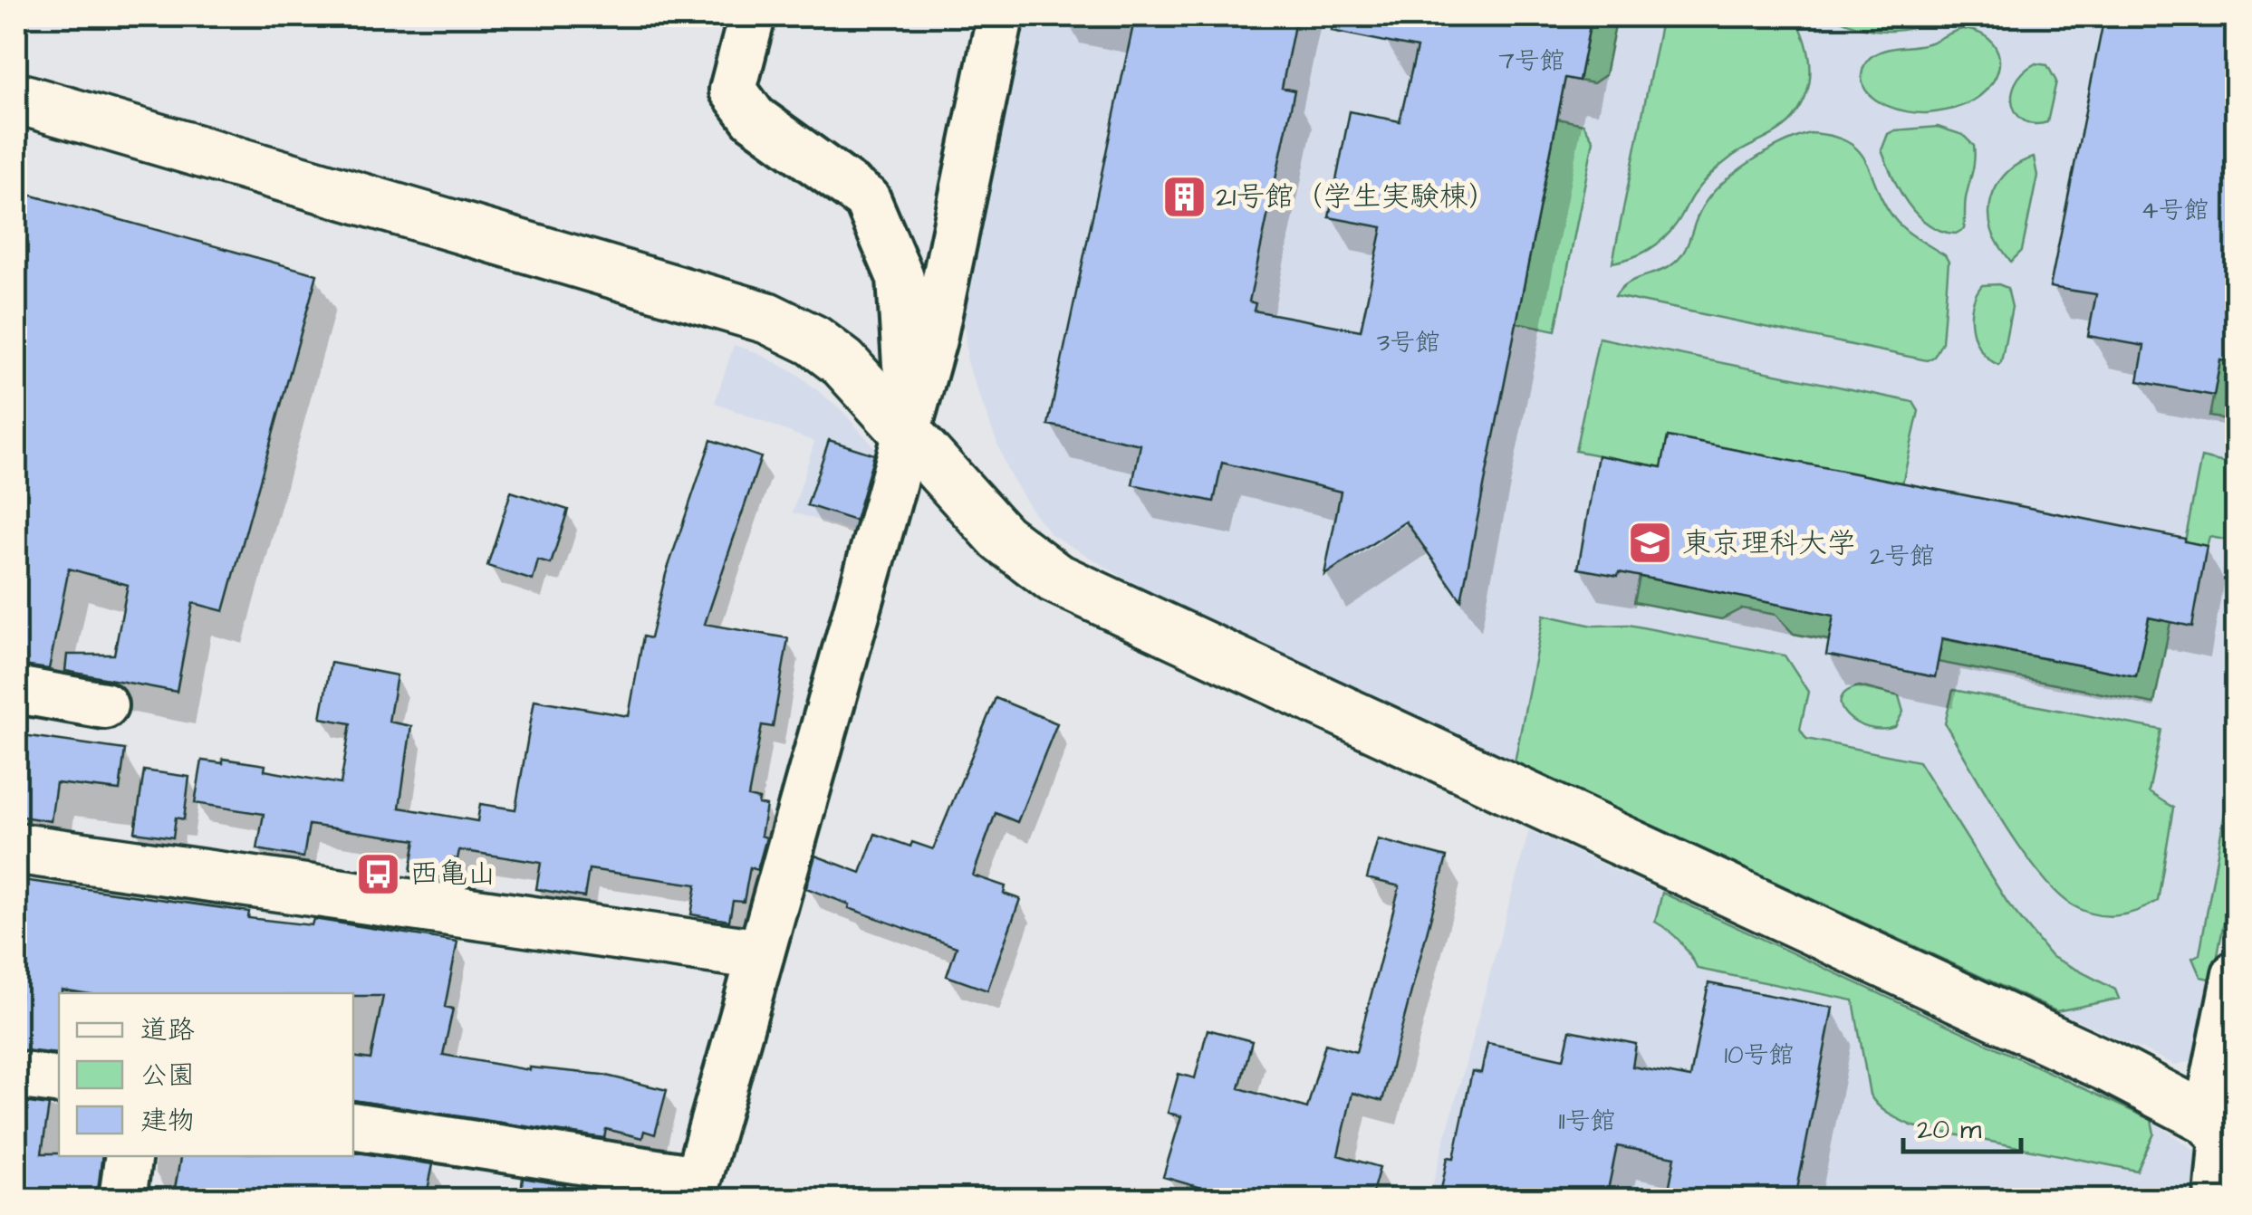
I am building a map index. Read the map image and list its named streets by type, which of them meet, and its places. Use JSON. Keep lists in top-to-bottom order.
{
  "places": {
    "building": ["21号館（学生実験棟）"],
    "school or university": ["東京理科大学"],
    "bus stop": ["西亀山"]
  },
  "house_numbers": [
    "7号館",
    "4号館",
    "3号館",
    "2号館",
    "10号館",
    "11号館"
  ],
  "legend": ["道路", "公園", "建物"],
  "scale_bar": "20 m"
}
